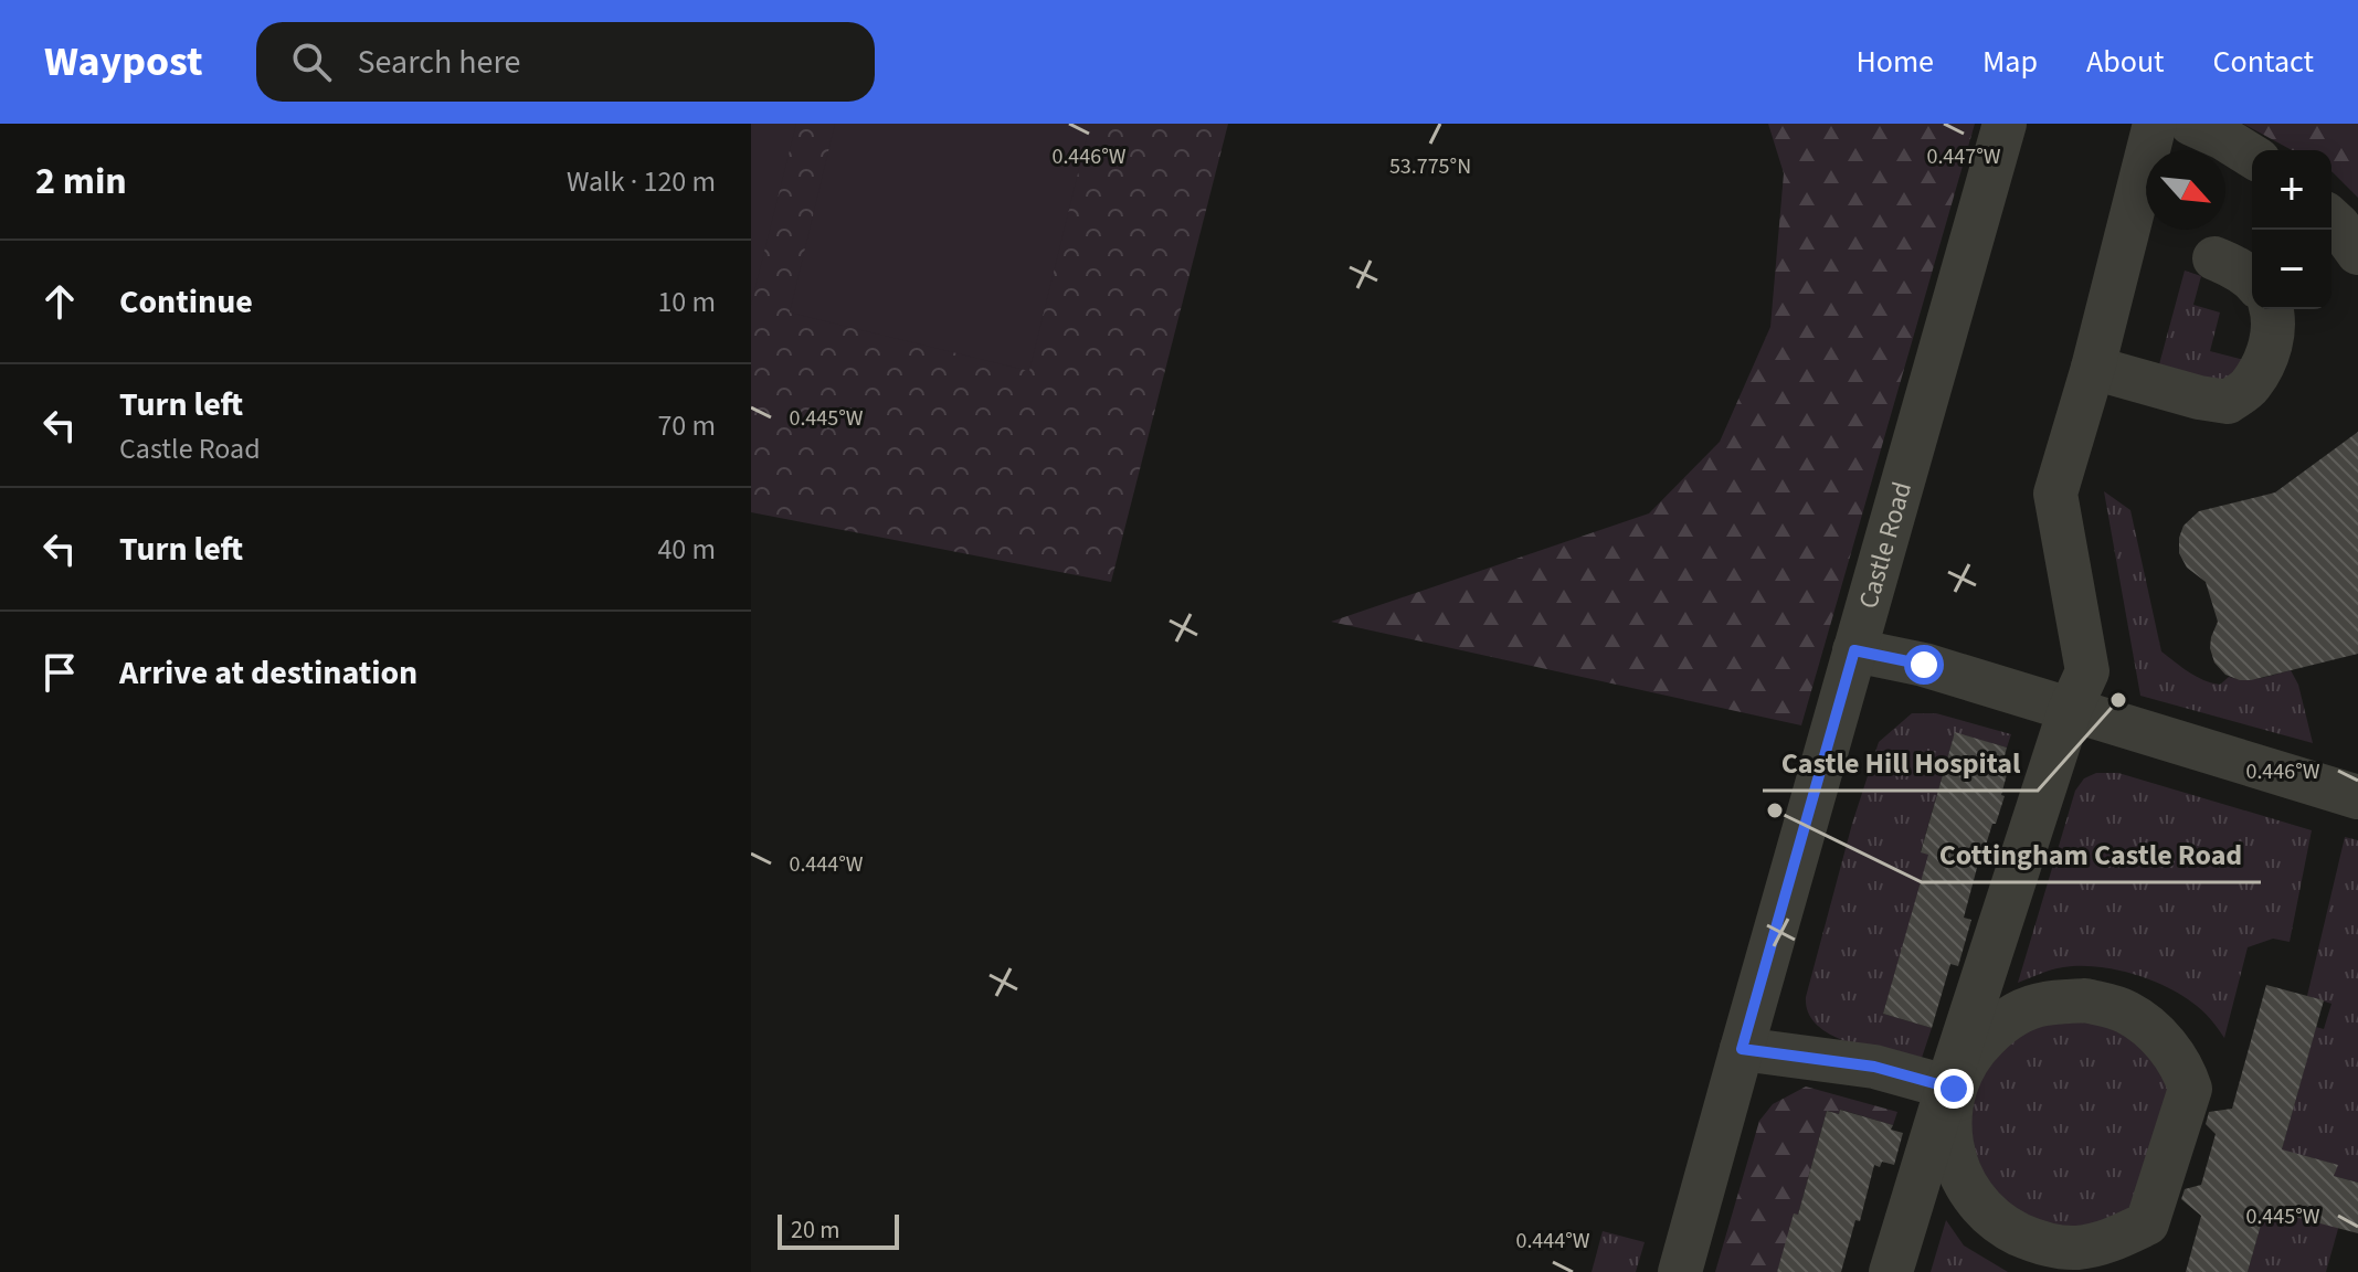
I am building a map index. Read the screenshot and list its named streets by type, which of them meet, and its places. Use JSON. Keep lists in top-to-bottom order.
{
  "streets": {
    "street": ["Castle Road"]
  },
  "places": ["Castle Hill Hospital", "Cottingham Castle Road"],
  "scale_bar": "20 m",
  "north": "bottom right",
  "page": {
    "header": "Waypost",
    "search": "Search here",
    "nav": [
      "Home",
      "Map",
      "About",
      "Contact"
    ],
    "heading": ["2 min", "Walk · 120 m"],
    "map_buttons": ["+", "−"],
    "list": [
      ["Continue", "10 m"],
      ["Turn left", "Castle Road", "70 m"],
      ["Turn left", "40 m"],
      "Arrive at destination"
    ],
    "scale": "20 m"
  },
  "coordinates": [
    "0.446°W",
    "0.447°W",
    "53.775°N",
    "0.445°W",
    "0.444°W"
  ]
}
